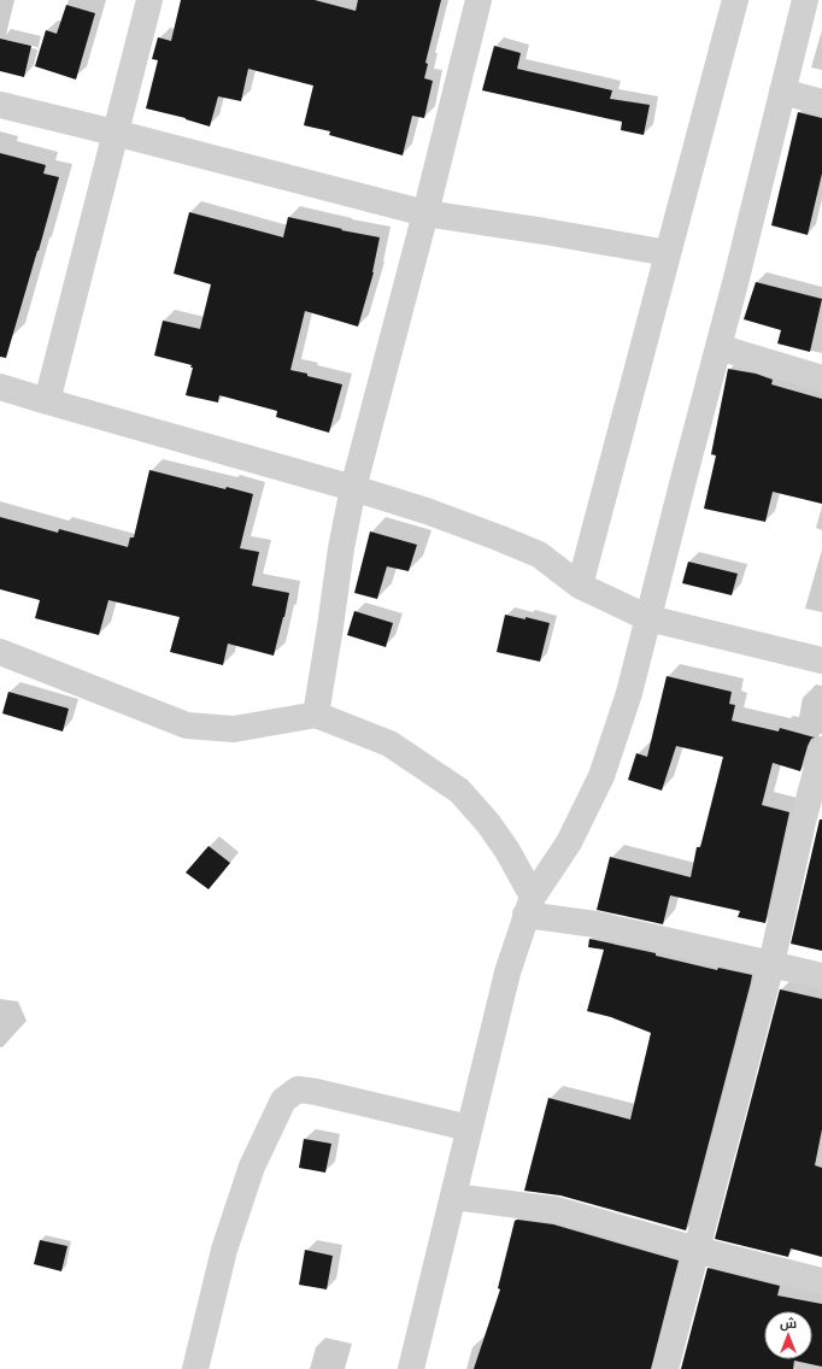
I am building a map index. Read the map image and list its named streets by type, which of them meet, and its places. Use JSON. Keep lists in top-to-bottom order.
{
  "north": "top"
}
